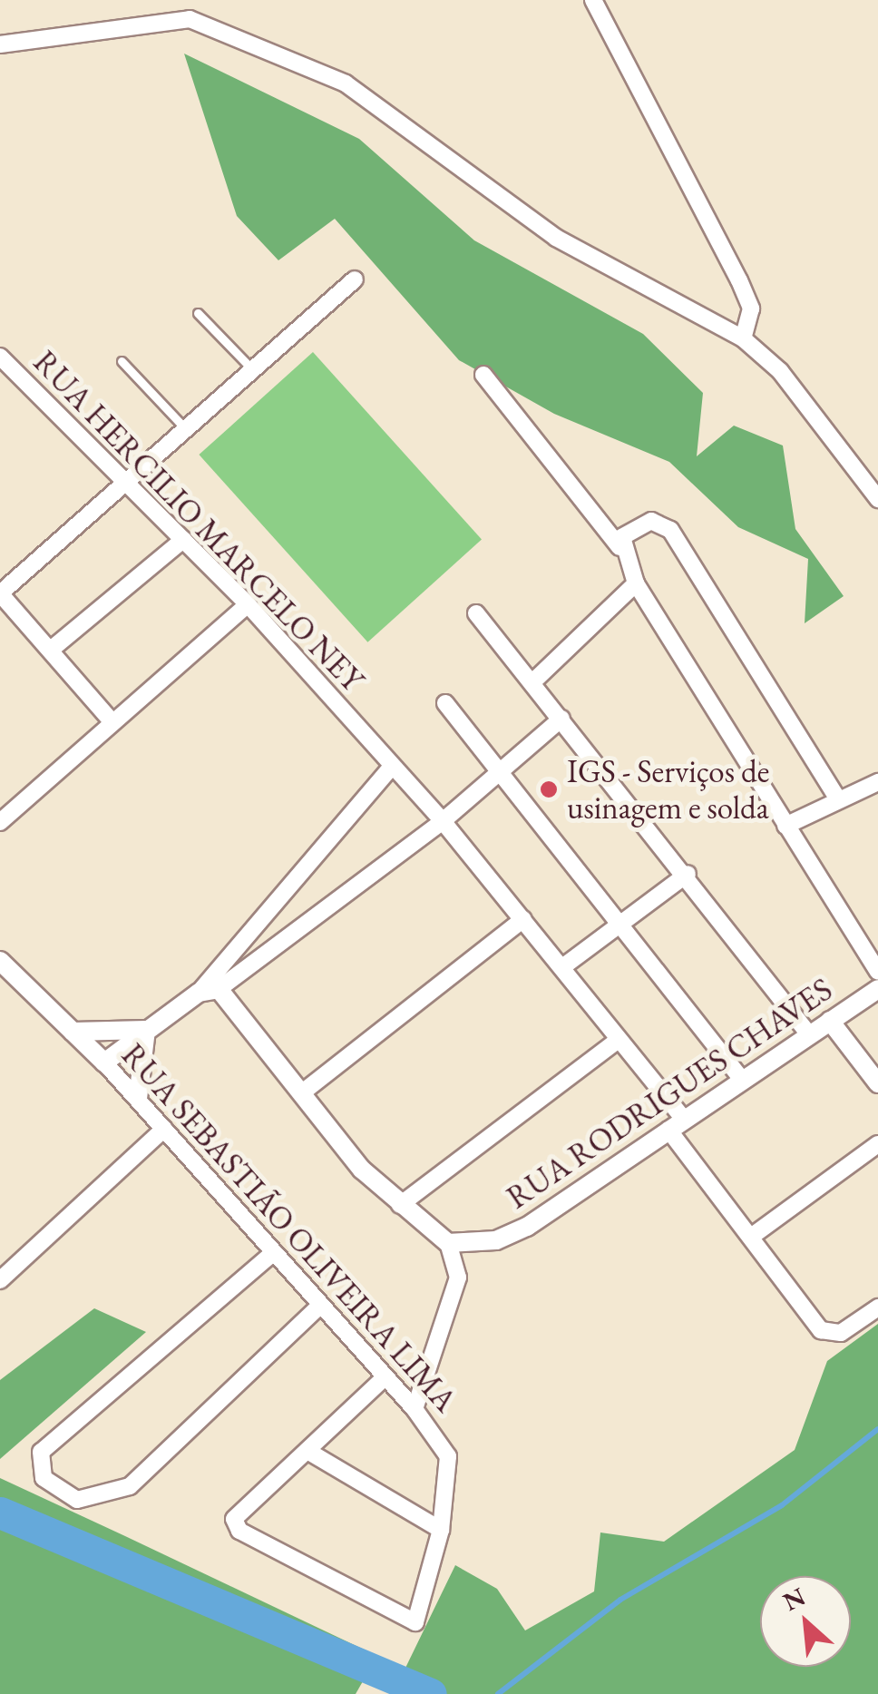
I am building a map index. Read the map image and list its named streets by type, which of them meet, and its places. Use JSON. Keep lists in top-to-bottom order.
{
  "streets": {
    "street": ["RUA HERCILIO MARCELO NEY", "RUA RODRIGUES CHAVES", "RUA SEBASTIÃO OLIVEIRA LIMA"]
  },
  "crossings": [
    ["RUA HERCILIO MARCELO NEY", "RUA RODRIGUES CHAVES"]
  ],
  "places": ["IGS - Serviços de usinagem e solda"],
  "north": "top left"
}
